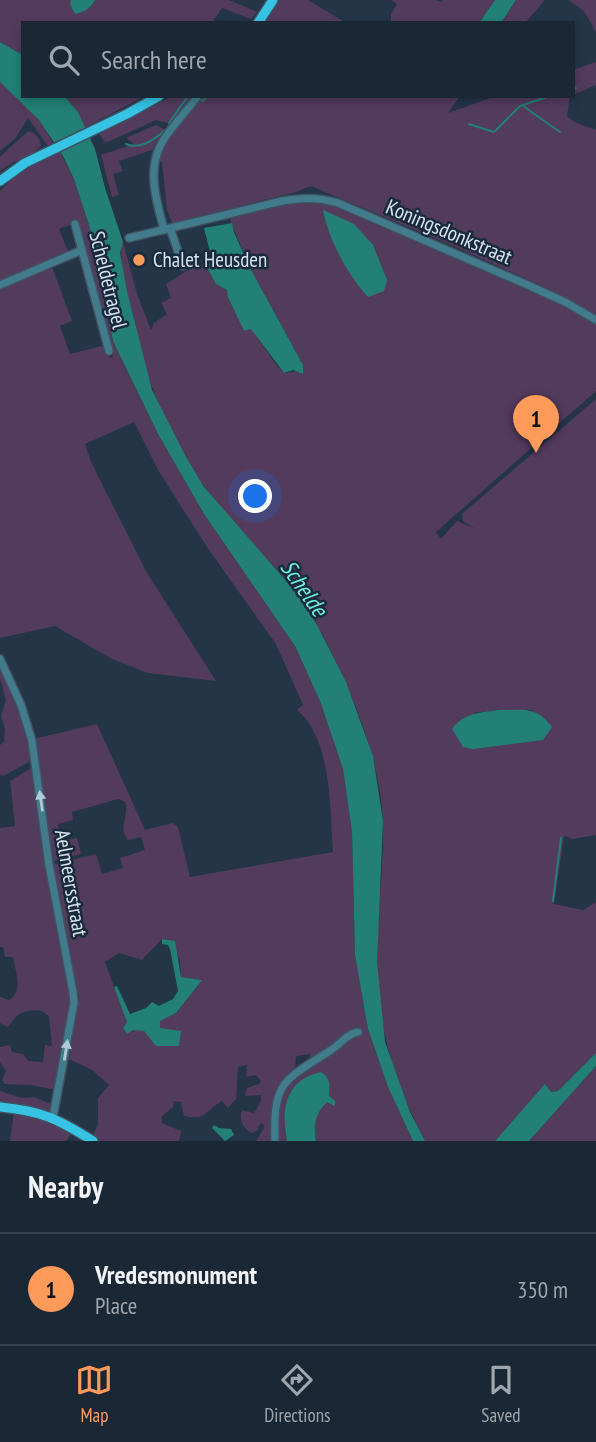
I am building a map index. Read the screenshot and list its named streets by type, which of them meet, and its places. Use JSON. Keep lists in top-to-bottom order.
{
  "streets": {
    "street": ["Koningsdonkstraat", "Scheldetragel", "Aelmeersstraat"]
  },
  "one_way": ["Aelmeersstraat"],
  "water": ["Schelde"],
  "places": ["Chalet Heusden"],
  "page": {
    "search": "Search here",
    "pins": "1",
    "heading": "Nearby",
    "list": [
      {
        "mark": "1",
        "name": "Vredesmonument",
        "note": "Place",
        "value": "350 m"
      }
    ],
    "nav": ["Map", "Directions", "Saved"]
  }
}
